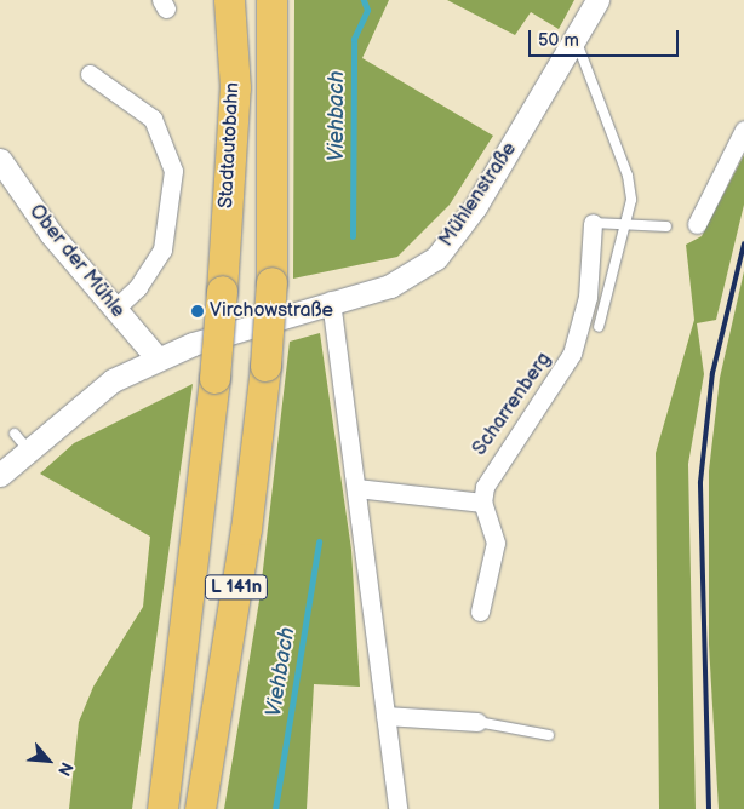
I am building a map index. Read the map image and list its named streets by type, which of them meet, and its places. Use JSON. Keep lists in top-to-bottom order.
{
  "streets": {
    "highway": ["Stadtautobahn", "L 141n"],
    "street": ["Mühlenstraße", "Ober der Mühle", "Scharrenberg"]
  },
  "crossings": [
    ["Mühlenstraße", "Ober der Mühle"]
  ],
  "water": ["Viehbach"],
  "places": ["Virchowstraße"],
  "scale_bar": "50 m",
  "north": "bottom right"
}
